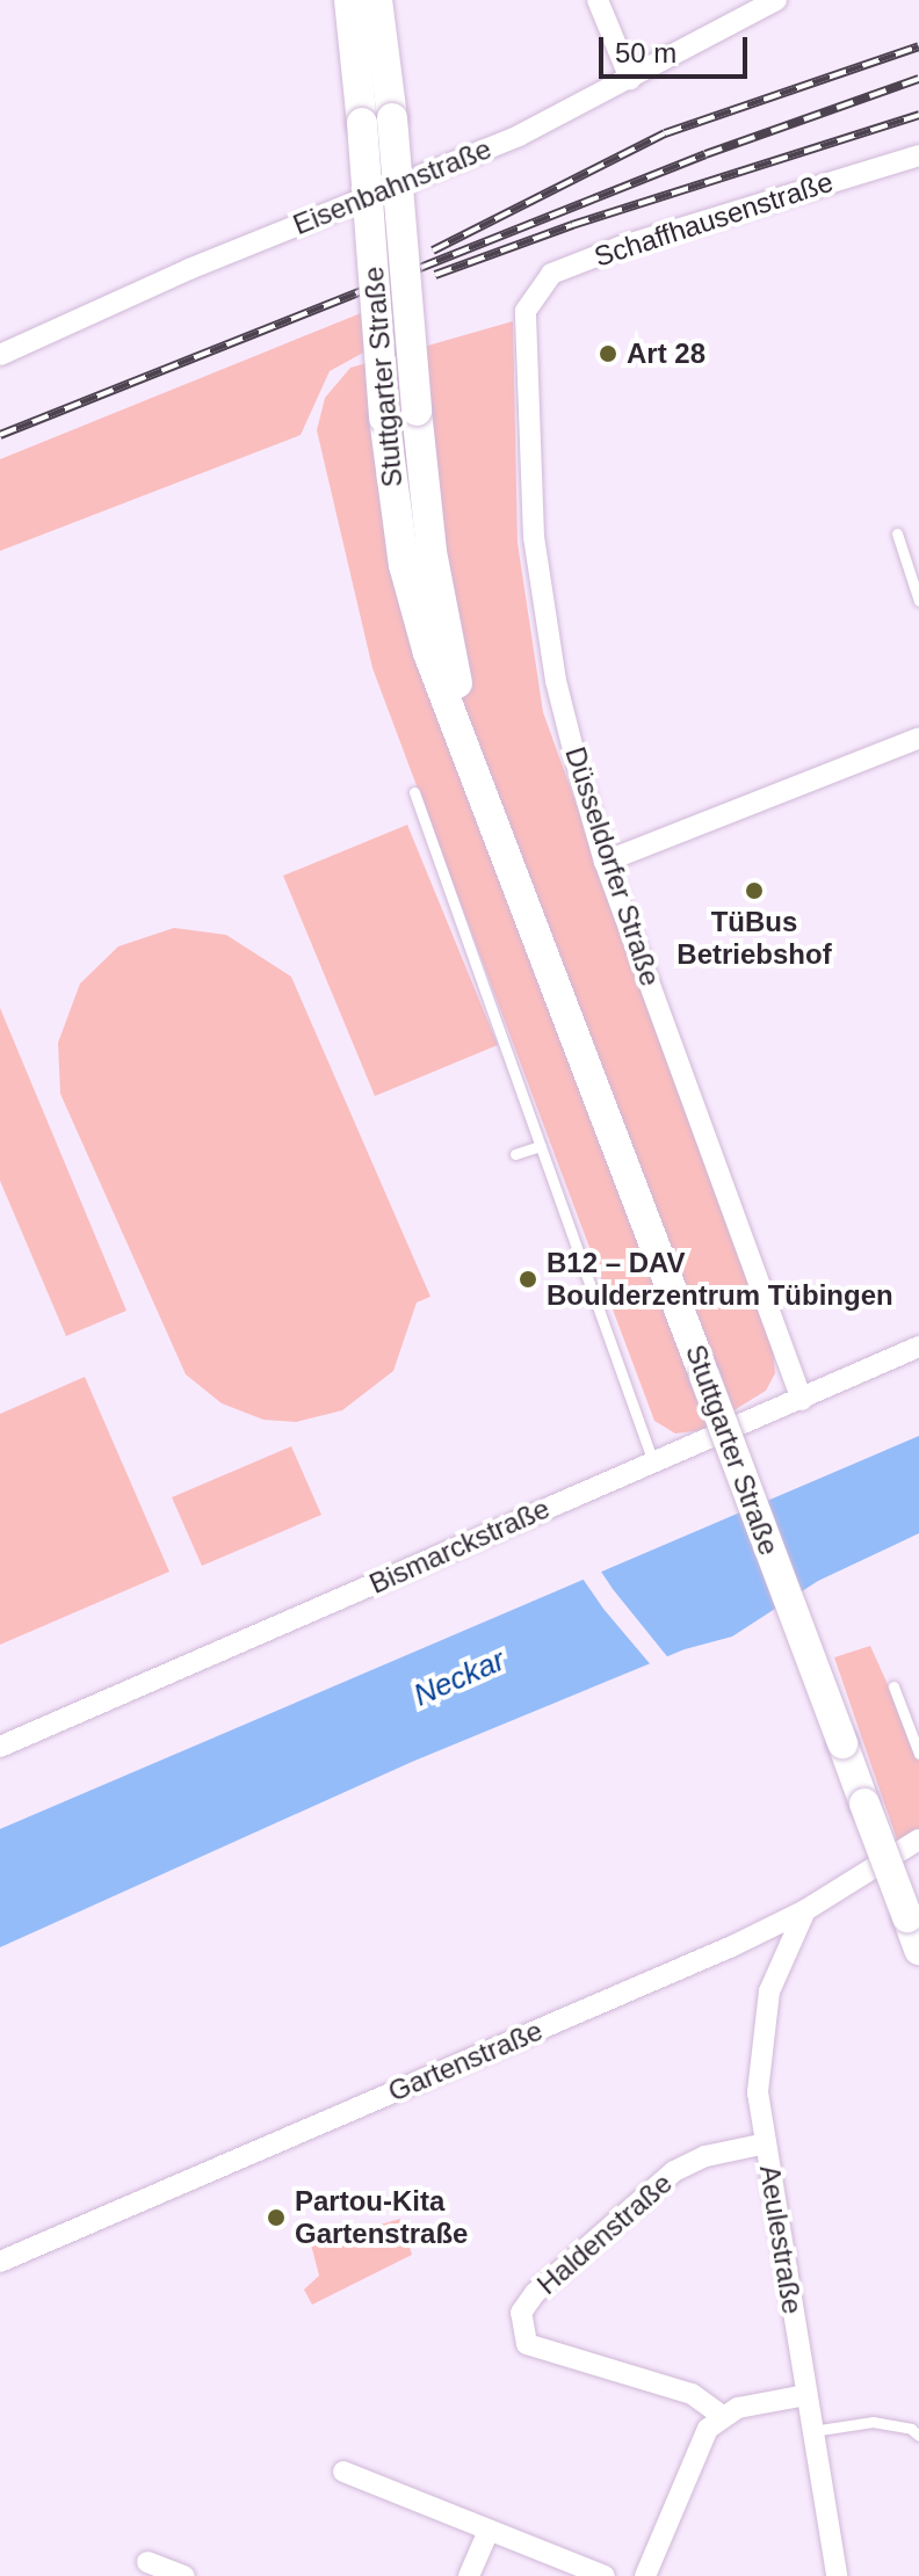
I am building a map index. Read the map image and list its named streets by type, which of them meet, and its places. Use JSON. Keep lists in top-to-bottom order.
{
  "streets": {
    "main road": ["Stuttgarter Straße"],
    "street": [
      "Eisenbahnstraße",
      "Schaffhausenstraße",
      "Düsseldorfer Straße",
      "Bismarckstraße",
      "Gartenstraße",
      "Haldenstraße",
      "Aeulestraße"
    ]
  },
  "crossings": [
    ["Schaffhausenstraße", "Düsseldorfer Straße"],
    ["Düsseldorfer Straße", "Bismarckstraße"],
    ["Gartenstraße", "Aeulestraße"],
    ["Haldenstraße", "Aeulestraße"]
  ],
  "water": ["Neckar"],
  "places": [
    "Art 28",
    "TüBus Betriebshof",
    "B12 – DAV Boulderzentrum Tübingen",
    "Partou-Kita Gartenstraße"
  ],
  "scale_bar": "50 m"
}
